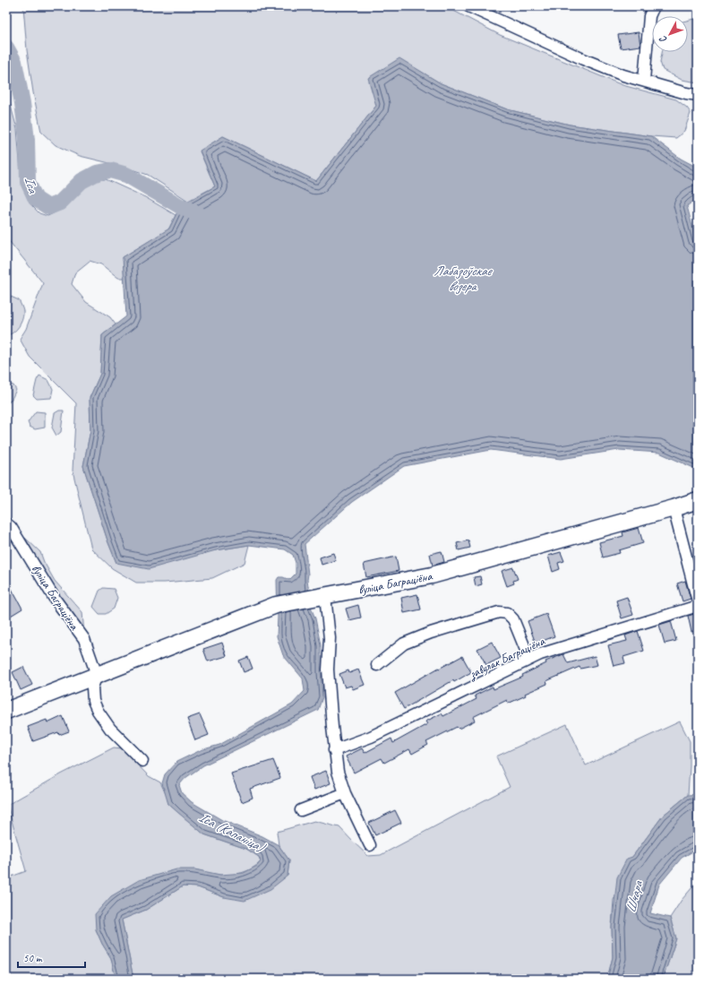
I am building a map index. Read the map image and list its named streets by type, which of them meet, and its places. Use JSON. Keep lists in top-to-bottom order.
{
  "streets": {
    "highway": ["вуліца Баграціёна"],
    "street": ["завулак Баграціёна"]
  },
  "water": [
    "Іса",
    "Лабазоўскае возера",
    "Іса (Капаніца)",
    "Шчара"
  ],
  "scale_bar": "50 m",
  "north": "bottom left"
}
